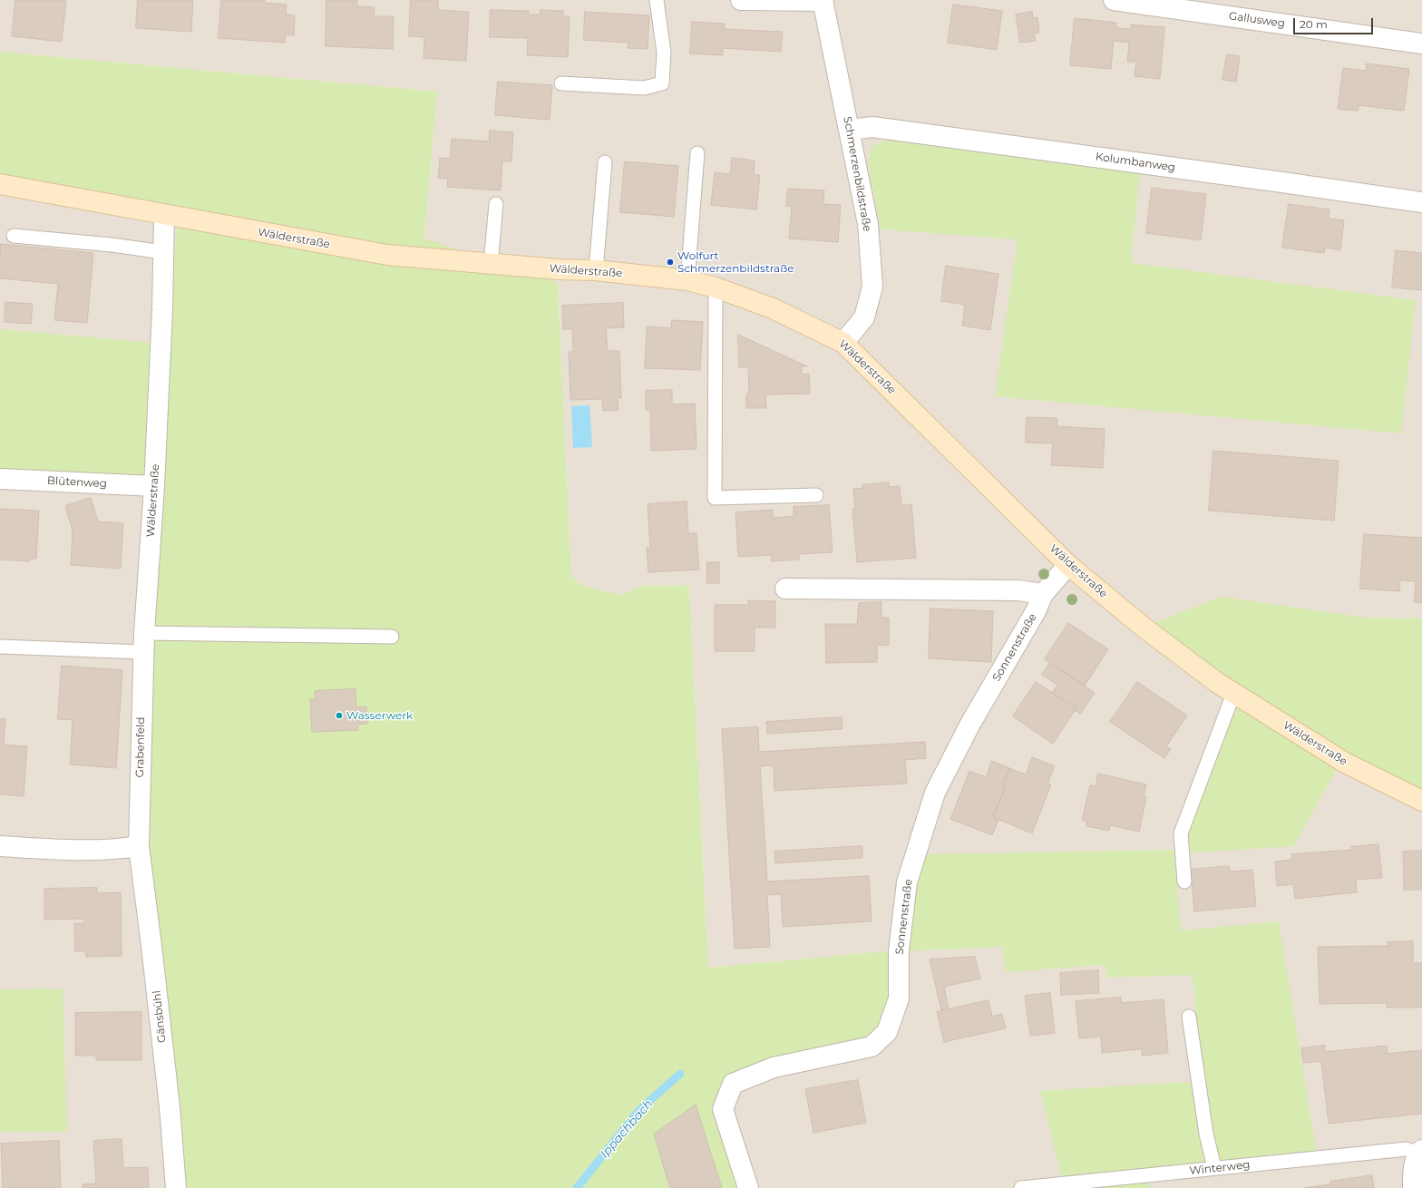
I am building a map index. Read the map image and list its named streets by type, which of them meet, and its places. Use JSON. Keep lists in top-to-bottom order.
{
  "streets": {
    "main road": ["Wälderstraße"],
    "street": [
      "Gallusweg",
      "Kolumbanweg",
      "Schmerzenbildstraße",
      "Blütenweg",
      "Sonnenstraße",
      "Grabenfeld",
      "Gänsbühl"
    ],
    "lane": ["Winterweg"]
  },
  "crossings": [
    ["Kolumbanweg", "Schmerzenbildstraße"],
    ["Schmerzenbildstraße", "Wälderstraße"],
    ["Wälderstraße", "Blütenweg"],
    ["Wälderstraße", "Sonnenstraße"],
    ["Wälderstraße", "Grabenfeld"],
    ["Grabenfeld", "Gänsbühl"]
  ],
  "water": ["Ippachbach"],
  "places": ["Wolfurt Schmerzenbildstraße", "Wasserwerk"],
  "scale_bar": "20 m"
}
